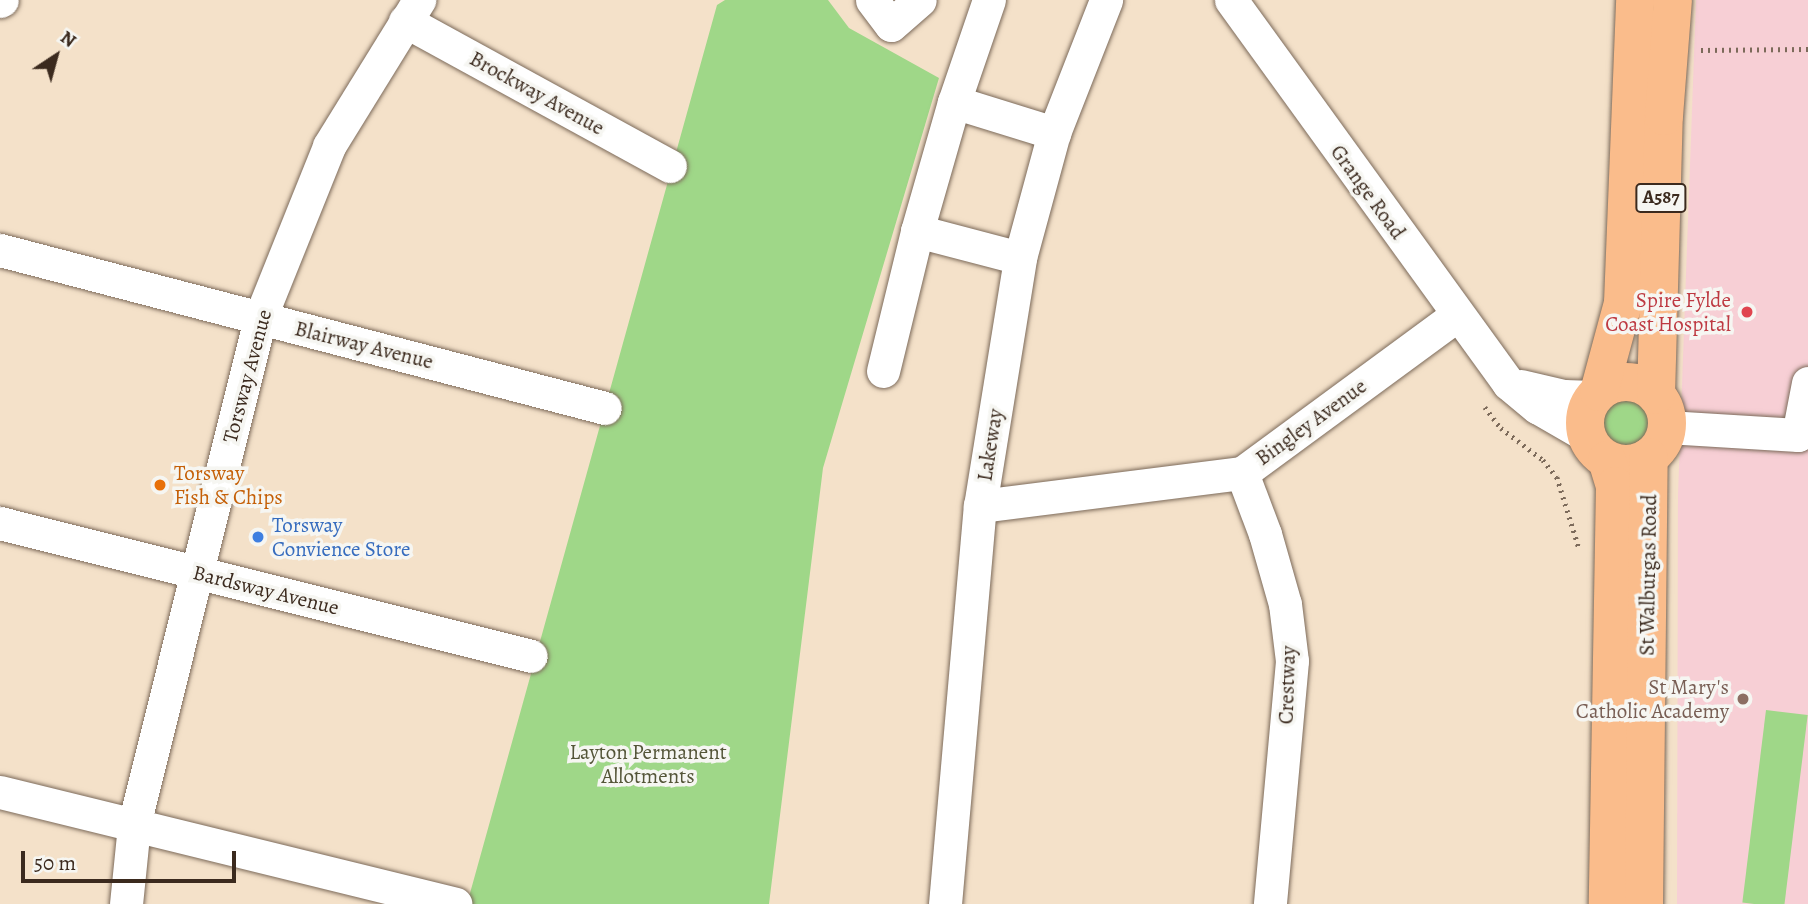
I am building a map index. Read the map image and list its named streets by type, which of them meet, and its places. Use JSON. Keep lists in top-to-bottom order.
{
  "streets": {
    "main road": ["A587", "St Walburgas Road"],
    "street": [
      "Brockway Avenue",
      "Grange Road",
      "Blairway Avenue",
      "Torsway Avenue",
      "Bingley Avenue",
      "Lakeway",
      "Bardsway Avenue",
      "Crestway"
    ]
  },
  "crossings": [
    ["Brockway Avenue", "Torsway Avenue"],
    ["Grange Road", "A587"],
    ["Grange Road", "Bingley Avenue"],
    ["Grange Road", "St Walburgas Road"],
    ["A587", "St Walburgas Road"],
    ["Blairway Avenue", "Torsway Avenue"],
    ["Torsway Avenue", "Bardsway Avenue"],
    ["Bingley Avenue", "Lakeway"],
    ["Bingley Avenue", "Crestway"]
  ],
  "parks": ["Layton Permanent Allotments"],
  "places": [
    "Spire Fylde Coast Hospital",
    "Torsway Fish & Chips",
    "Torsway Convience Store",
    "St Mary's Catholic Academy"
  ],
  "scale_bar": "50 m",
  "north": "top right"
}
